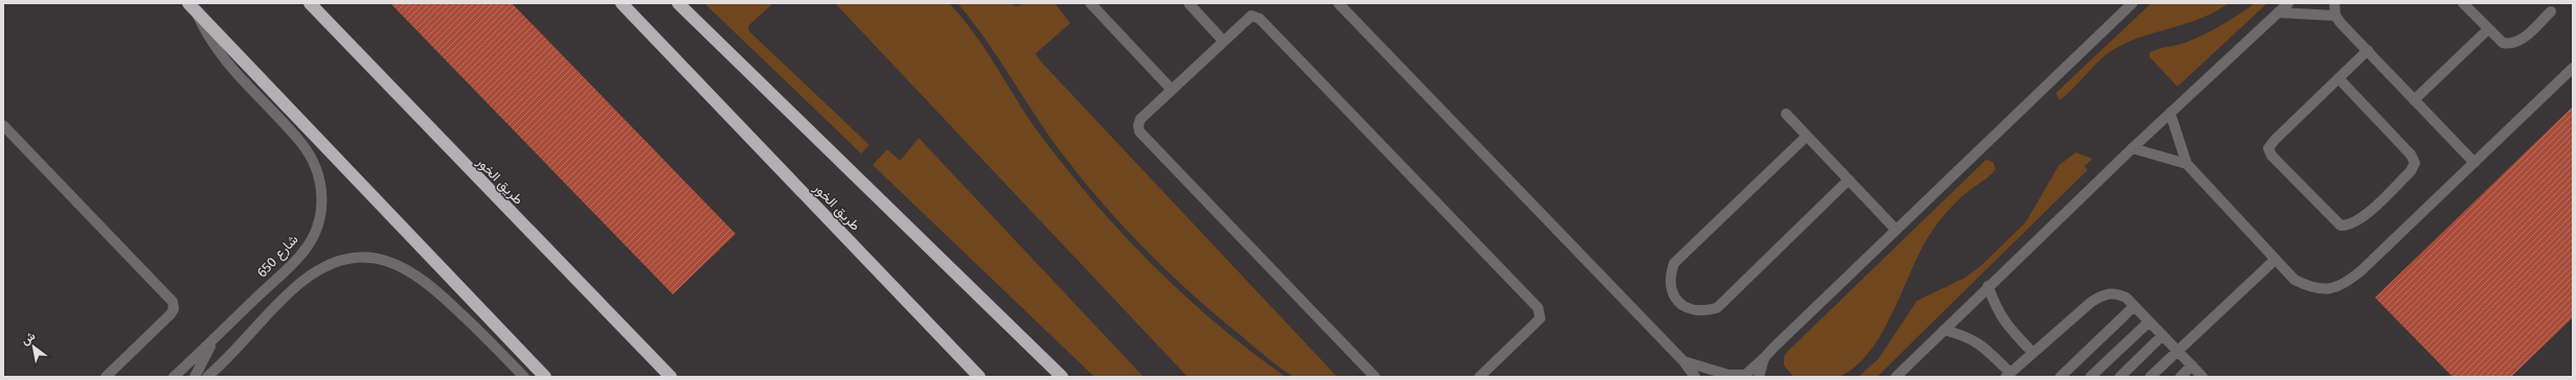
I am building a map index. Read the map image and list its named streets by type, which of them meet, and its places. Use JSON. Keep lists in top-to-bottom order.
{
  "streets": {
    "highway": ["طريق الخور"],
    "street": ["شارع 650"]
  },
  "north": "top left"
}
